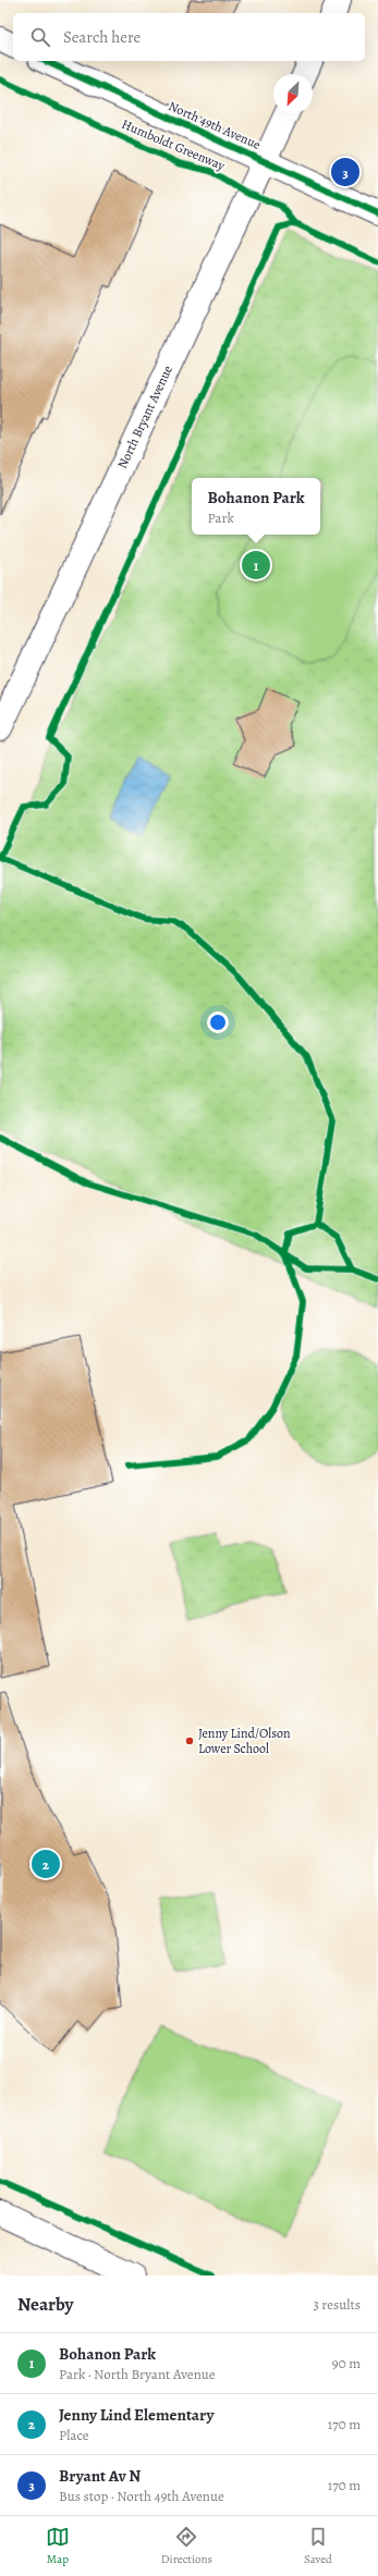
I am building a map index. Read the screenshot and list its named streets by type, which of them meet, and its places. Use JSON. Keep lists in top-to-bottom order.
{
  "streets": {
    "street": ["North 49th Avenue", "North Bryant Avenue"],
    "cycle path": ["Humboldt Greenway"]
  },
  "crossings": [
    ["North 49th Avenue", "North Bryant Avenue"]
  ],
  "places": ["Jenny Lind/Olson Lower School"],
  "north": "bottom left",
  "page": {
    "search": "Search here",
    "pins": ["3", "1", "2"],
    "popup": ["Bohanon Park", "Park"],
    "heading": ["Nearby", "3 results"],
    "list": [
      {
        "mark": "1",
        "name": "Bohanon Park",
        "note": "Park · North Bryant Avenue",
        "value": "90 m"
      },
      {
        "mark": "2",
        "name": "Jenny Lind Elementary",
        "note": "Place",
        "value": "170 m"
      },
      {
        "mark": "3",
        "name": "Bryant Av N",
        "note": "Bus stop · North 49th Avenue",
        "value": "170 m"
      }
    ],
    "nav": ["Map", "Directions", "Saved"]
  }
}
